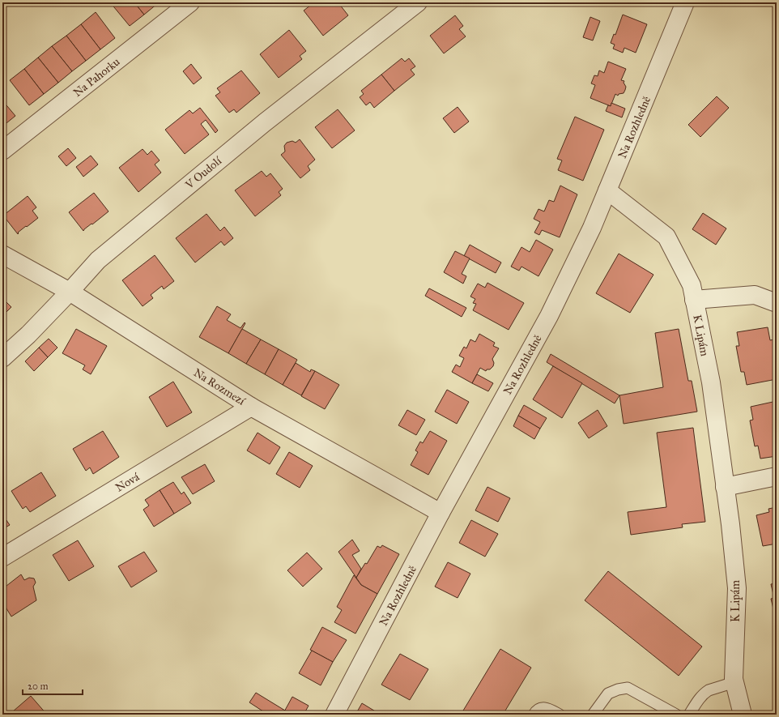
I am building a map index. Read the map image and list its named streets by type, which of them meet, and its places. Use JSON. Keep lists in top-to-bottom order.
{
  "streets": {
    "street": [
      "Na Pahorku",
      "Na Rozhledně",
      "V Oudolí",
      "K Lipám",
      "Na Rozmezí",
      "Nová"
    ]
  },
  "crossings": [
    ["Na Rozhledně", "K Lipám"],
    ["Na Rozhledně", "Na Rozmezí"],
    ["V Oudolí", "Na Rozmezí"],
    ["Na Rozmezí", "Nová"]
  ],
  "scale_bar": "20 m"
}
